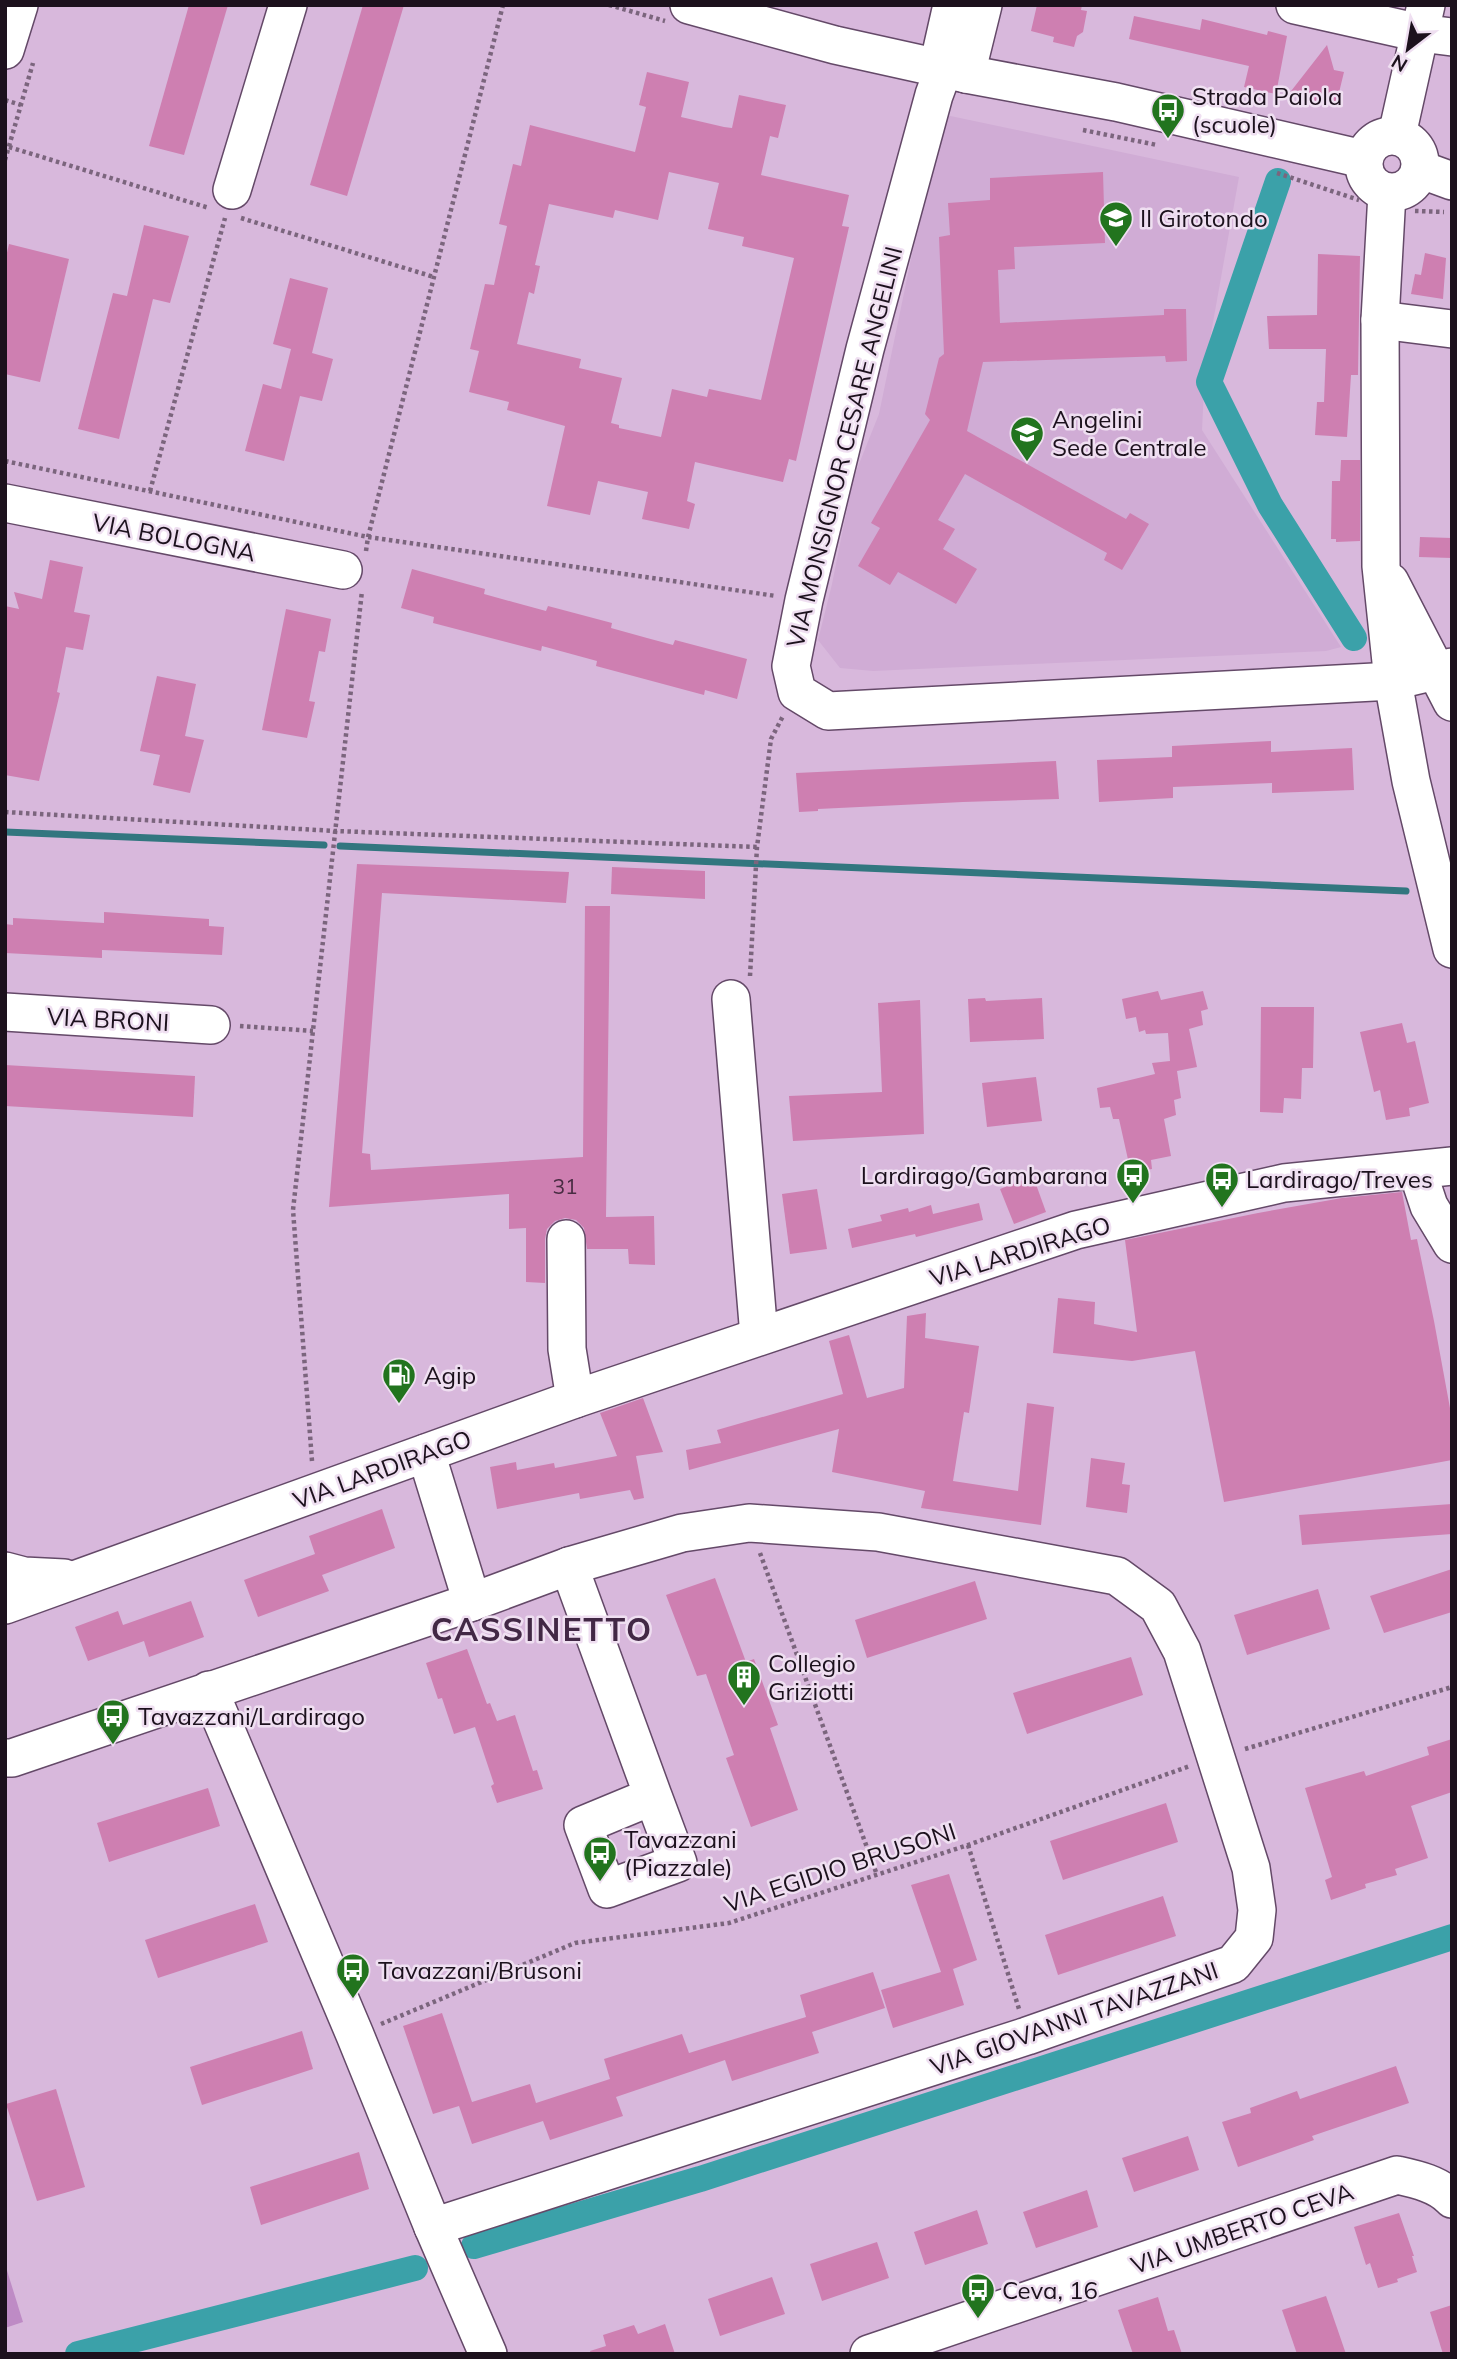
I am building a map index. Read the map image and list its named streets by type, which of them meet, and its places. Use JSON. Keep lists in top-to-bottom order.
{
  "streets": {
    "street": [
      "VIA MONSIGNOR CESARE ANGELINI",
      "VIA BOLOGNA",
      "VIA BRONI",
      "VIA LARDIRAGO",
      "VIA GIOVANNI TAVAZZANI",
      "VIA UMBERTO CEVA"
    ],
    "path": ["VIA EGIDIO BRUSONI"]
  },
  "crossings": [
    ["VIA EGIDIO BRUSONI", "VIA GIOVANNI TAVAZZANI"]
  ],
  "districts": ["CASSINETTO"],
  "places": {
    "bus stop": [
      "Strada Paiola (scuole)",
      "Lardirago/Gambarana",
      "Lardirago/Treves",
      "Tavazzani/Lardirago",
      "Tavazzani (Piazzale)",
      "Tavazzani/Brusoni",
      "Ceva, 16"
    ],
    "school or university": ["Il Girotondo", "Angelini Sede Centrale"],
    "fuel station": ["Agip"],
    "building": ["Collegio Griziotti"]
  },
  "house_numbers": ["31"],
  "north": "bottom left"
}
